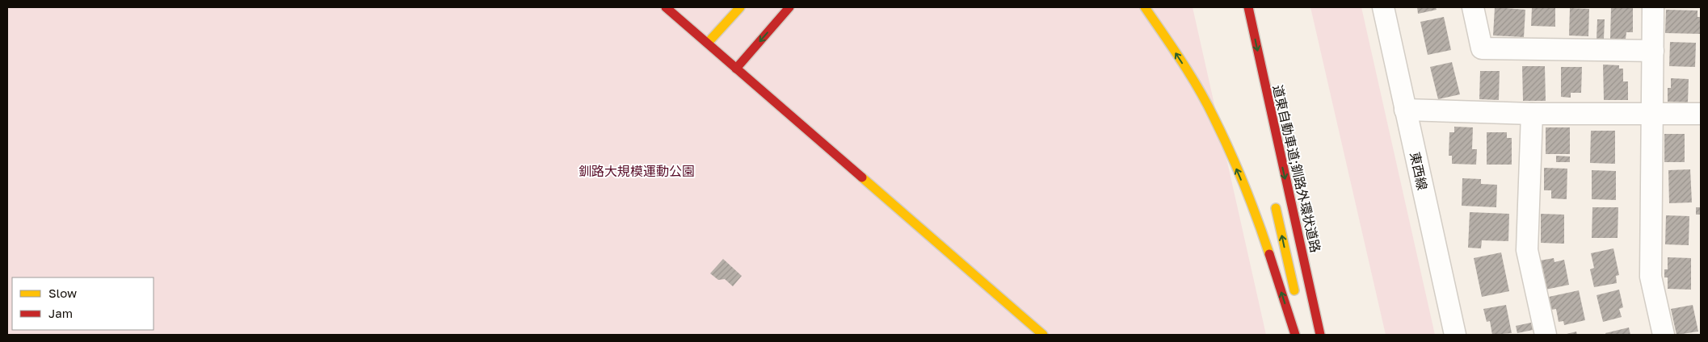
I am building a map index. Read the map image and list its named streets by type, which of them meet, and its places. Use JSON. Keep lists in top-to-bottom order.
{
  "streets": {
    "main road": ["道東自動車道;釧路外環状道路"],
    "street": ["東西線"]
  },
  "parks": ["釧路大規模運動公園"],
  "legend": ["Slow", "Jam"]
}
